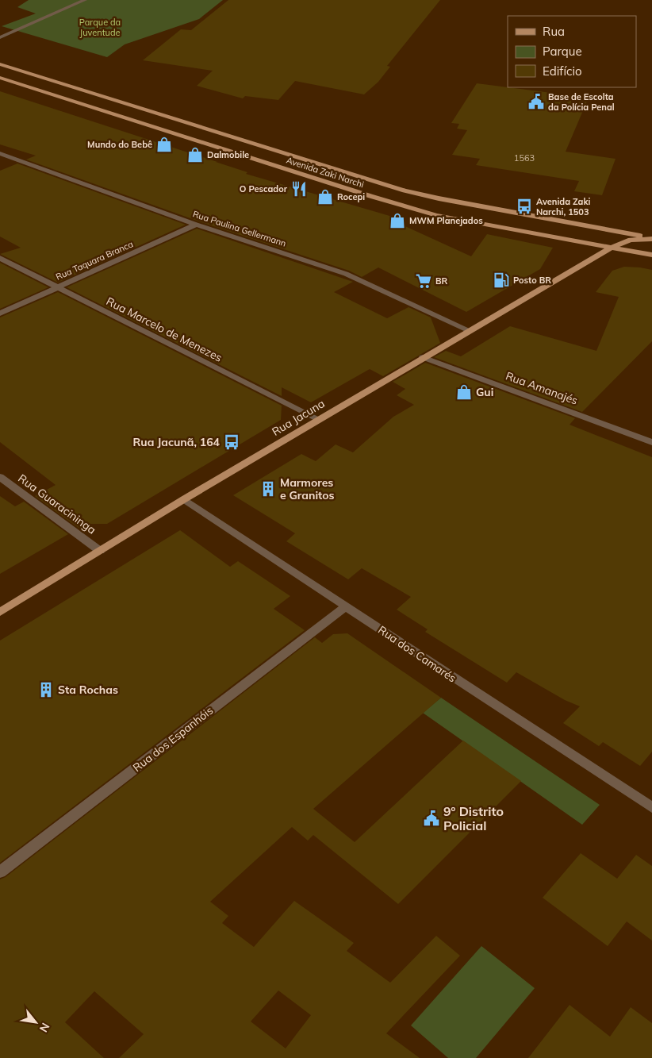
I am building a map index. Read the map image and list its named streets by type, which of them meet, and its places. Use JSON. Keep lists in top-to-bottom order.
{
  "streets": {
    "main road": ["Avenida Zaki Narchi", "Rua Jacuna"],
    "street": [
      "Rua Paulina Gellermann",
      "Rua Taquara Branca",
      "Rua Marcelo de Menezes",
      "Rua Amanajés",
      "Rua Guaracininga",
      "Rua dos Camarés",
      "Rua dos Espanhóis"
    ]
  },
  "crossings": [
    ["Avenida Zaki Narchi", "Rua Jacuna"],
    ["Rua Paulina Gellermann", "Rua Taquara Branca"],
    ["Rua Paulina Gellermann", "Rua Jacuna"],
    ["Rua Taquara Branca", "Rua Marcelo de Menezes"],
    ["Rua Marcelo de Menezes", "Rua Jacuna"],
    ["Rua Amanajés", "Rua Jacuna"],
    ["Rua Jacuna", "Rua Guaracininga"],
    ["Rua Jacuna", "Rua dos Camarés"],
    ["Rua dos Camarés", "Rua dos Espanhóis"]
  ],
  "parks": ["Parque da Juventude"],
  "places": {
    "public building": ["Base de Escolta da Polícia Penal", "9º Distrito Policial"],
    "shop": [
      "Mundo do Bebê",
      "Dalmobile",
      "Rocepi",
      "MWM Planejados",
      "Gui"
    ],
    "restaurant": ["O Pescador"],
    "bus stop": ["Avenida Zaki Narchi, 1503", "Rua Jacunã, 164"],
    "fuel station": ["Posto BR"],
    "supermarket": ["BR"],
    "building": ["Marmores e Granitos", "Sta Rochas"]
  },
  "house_numbers": ["1563"],
  "legend": ["Rua", "Parque", "Edifício"],
  "north": "bottom right"
}
